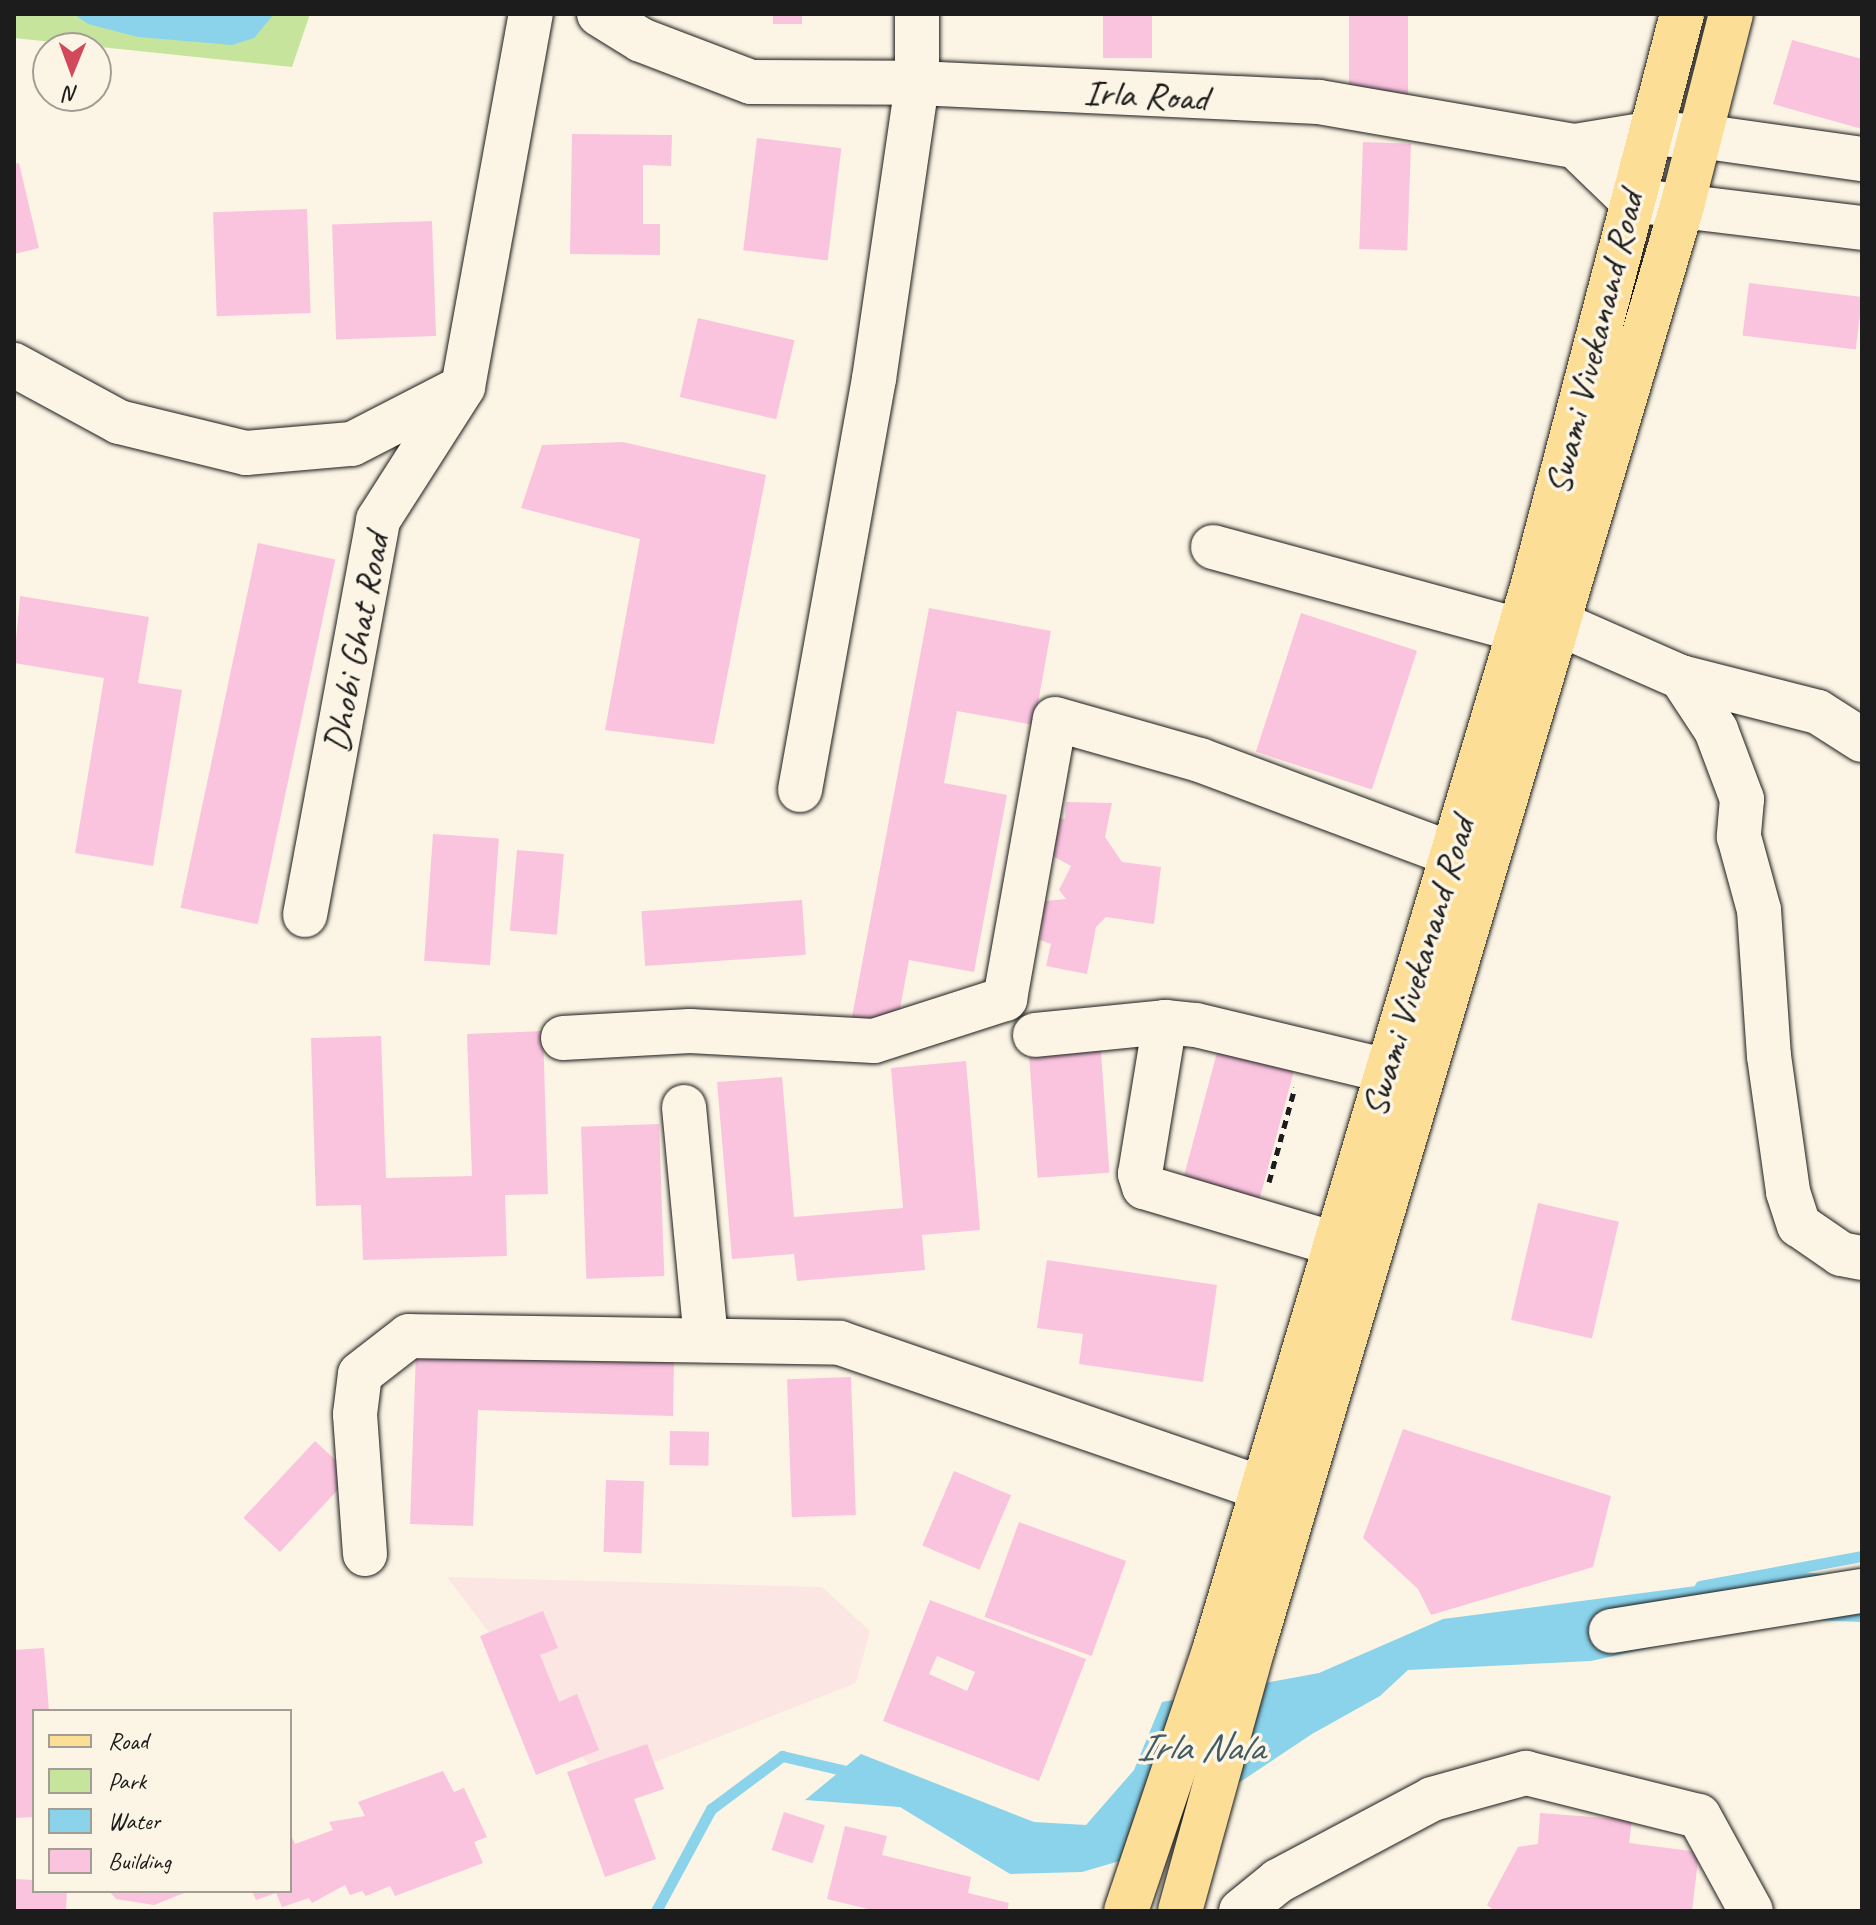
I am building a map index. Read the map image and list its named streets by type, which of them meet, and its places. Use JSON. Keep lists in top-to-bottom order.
{
  "streets": {
    "main road": ["Swami Vivekanand Road"],
    "street": ["Irla Road", "Dhobi Ghat Road"]
  },
  "crossings": [
    ["Irla Road", "Swami Vivekanand Road"]
  ],
  "water": ["Irla Nala"],
  "legend": [
    "Road",
    "Park",
    "Water",
    "Building"
  ],
  "north": "bottom"
}
